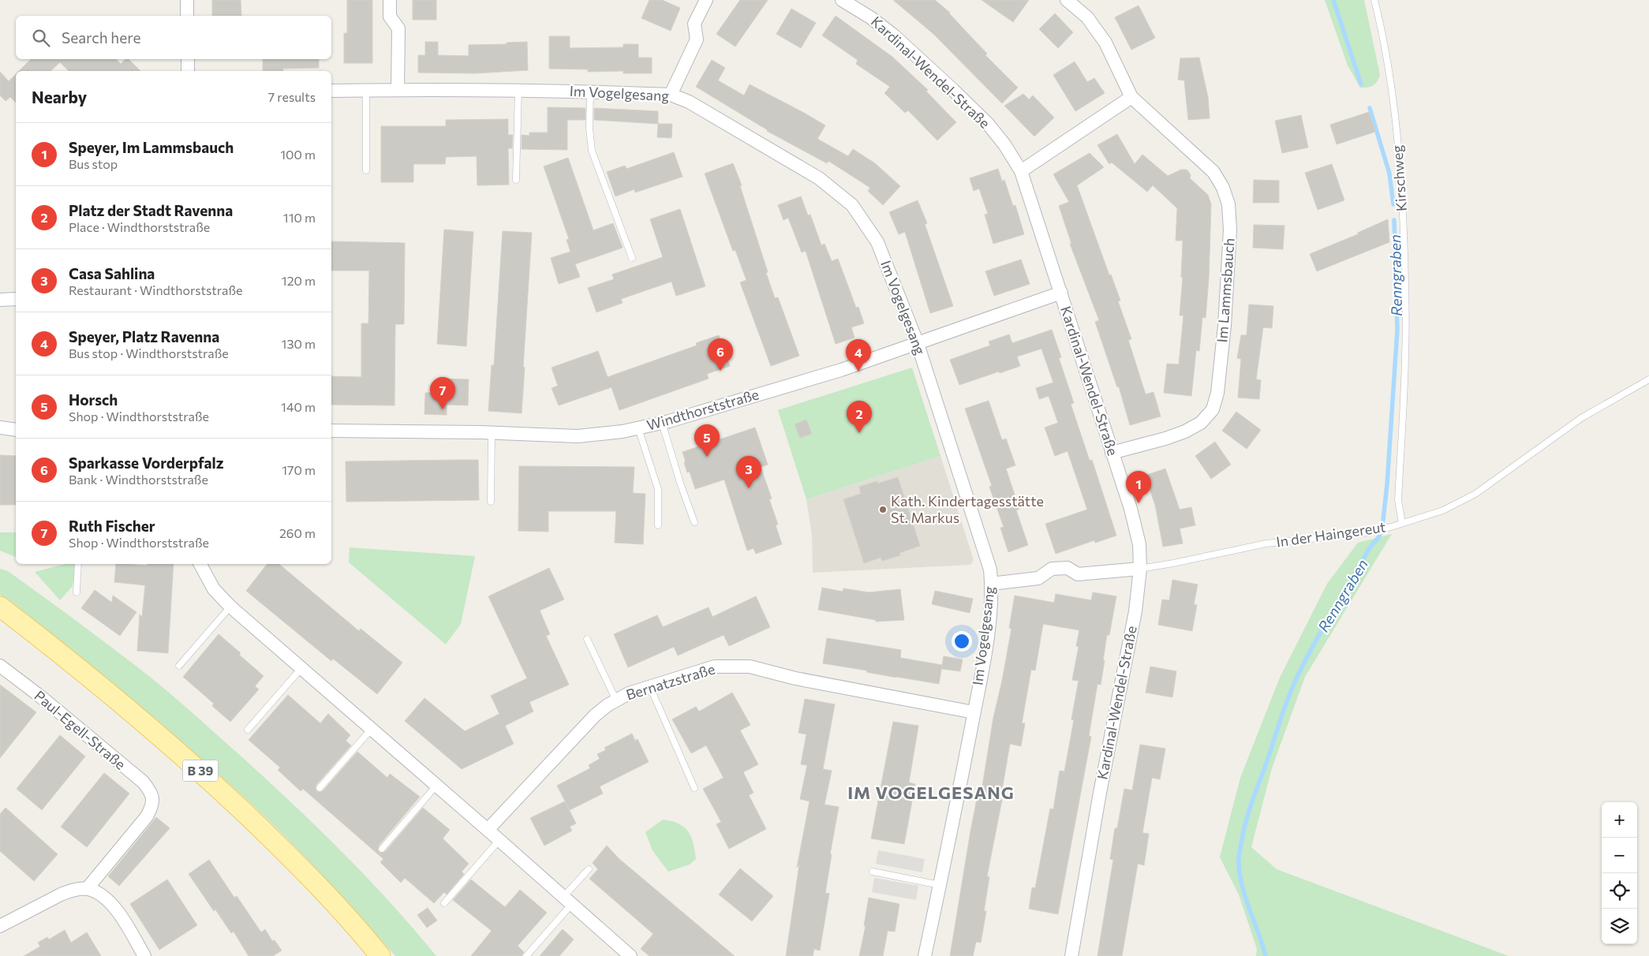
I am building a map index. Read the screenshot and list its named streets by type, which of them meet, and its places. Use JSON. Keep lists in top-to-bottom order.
{
  "streets": {
    "main road": ["B 39"],
    "street": [
      "Kardinal-Wendel-Straße",
      "Im Vogelgesang",
      "Im Lammsbauch",
      "Windthorststraße",
      "Bernatzstraße",
      "Paul-Egell-Straße"
    ],
    "lane": ["Kirschweg", "In der Haingereut"]
  },
  "crossings": [
    ["Kardinal-Wendel-Straße", "Im Lammsbauch"],
    ["Kardinal-Wendel-Straße", "Windthorststraße"],
    ["Kardinal-Wendel-Straße", "In der Haingereut"],
    ["Im Vogelgesang", "Windthorststraße"],
    ["Im Vogelgesang", "Bernatzstraße"],
    ["Kirschweg", "In der Haingereut"]
  ],
  "districts": ["IM VOGELGESANG"],
  "water": ["Renngraben"],
  "places": ["Kath. Kindertagesstätte St. Markus"],
  "page": {
    "search": "Search here",
    "heading": ["Nearby", "7 results"],
    "list": [
      {
        "mark": "1",
        "name": "Speyer, Im Lammsbauch",
        "note": "Bus stop",
        "value": "100 m"
      },
      {
        "mark": "2",
        "name": "Platz der Stadt Ravenna",
        "note": "Place · Windthorststraße",
        "value": "110 m"
      },
      {
        "mark": "3",
        "name": "Casa Sahlina",
        "note": "Restaurant · Windthorststraße",
        "value": "120 m"
      },
      {
        "mark": "4",
        "name": "Speyer, Platz Ravenna",
        "note": "Bus stop · Windthorststraße",
        "value": "130 m"
      },
      {
        "mark": "5",
        "name": "Horsch",
        "note": "Shop · Windthorststraße",
        "value": "140 m"
      },
      {
        "mark": "6",
        "name": "Sparkasse Vorderpfalz",
        "note": "Bank · Windthorststraße",
        "value": "170 m"
      },
      {
        "mark": "7",
        "name": "Ruth Fischer",
        "note": "Shop · Windthorststraße",
        "value": "260 m"
      }
    ],
    "pins": [
      "6",
      "4",
      "7",
      "2",
      "5",
      "3",
      "1"
    ],
    "map_buttons": ["+", "−"]
  }
}
